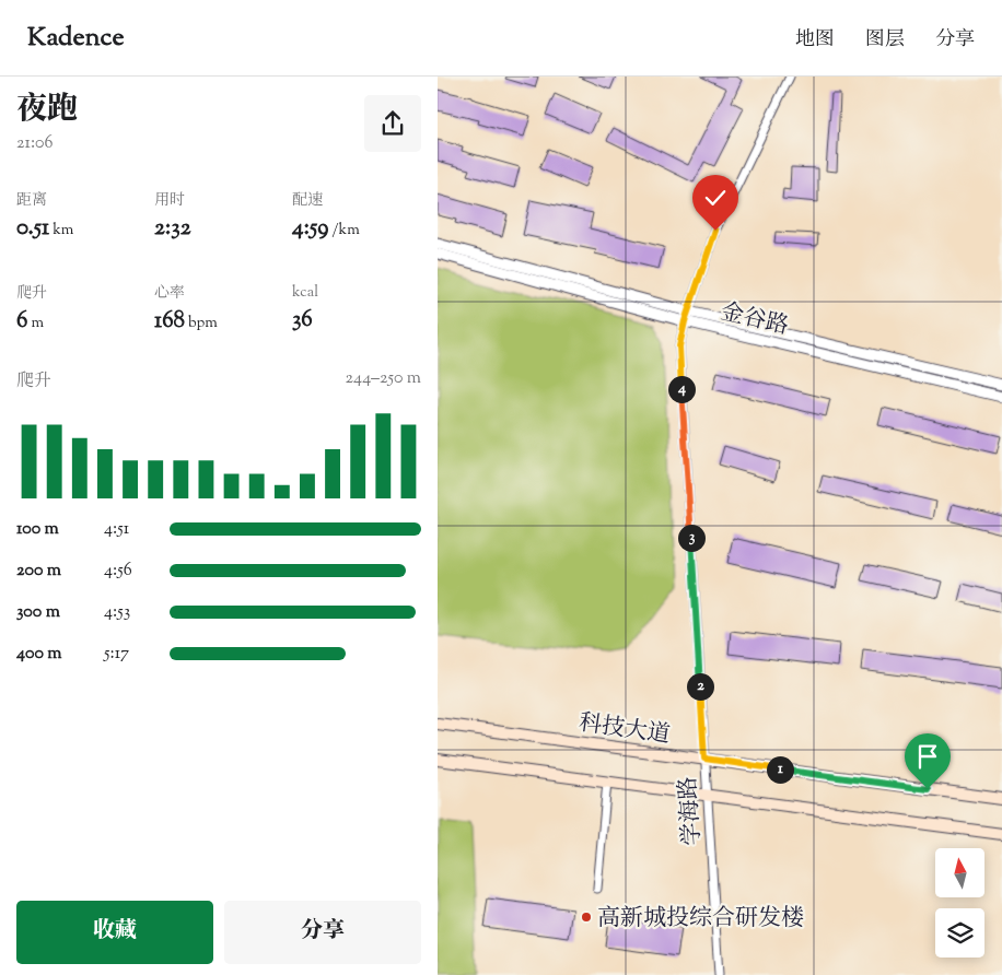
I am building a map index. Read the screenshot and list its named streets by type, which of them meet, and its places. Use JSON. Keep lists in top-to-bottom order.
{
  "streets": {
    "main road": ["科技大道"],
    "street": ["金谷路", "学海路"]
  },
  "crossings": [
    ["金谷路", "学海路"],
    ["科技大道", "学海路"]
  ],
  "places": ["高新城投综合研发楼"],
  "north": "top",
  "page": {
    "header": "Kadence",
    "nav": ["地图", "图层", "分享"],
    "heading": ["夜跑", "21:06"],
    "stats": [
      ["距离", "0.51 km"],
      ["用时", "2:32"],
      ["配速", "4:59 /km"],
      ["爬升", "6 m"],
      ["心率", "168 bpm"],
      ["kcal", "36"]
    ],
    "chart": ["爬升", "244–250 m"],
    "pins": [
      "4",
      "3",
      "2",
      "1"
    ],
    "list": [
      {
        "name": "100 m",
        "note": "4:51"
      },
      {
        "name": "200 m",
        "note": "4:56"
      },
      {
        "name": "300 m",
        "note": "4:53"
      },
      {
        "name": "400 m",
        "note": "5:17"
      }
    ],
    "buttons": ["收藏", "分享"]
  }
}
